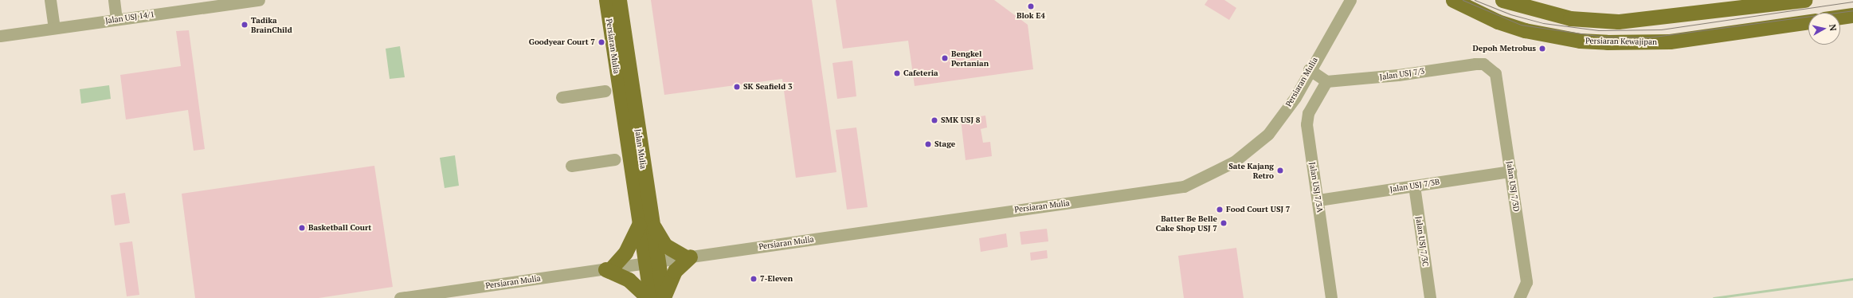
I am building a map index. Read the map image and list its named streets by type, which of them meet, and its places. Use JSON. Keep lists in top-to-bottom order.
{
  "streets": {
    "main road": ["Persiaran Kewajipan", "Persiaran Mulia", "Jalan Mulia"],
    "street": [
      "Jalan USJ 14/1",
      "Jalan USJ 7/3",
      "Jalan USJ 7/3B",
      "Jalan USJ 7/3D",
      "Jalan USJ 7/3A",
      "Jalan USJ 7/3C"
    ]
  },
  "crossings": [
    ["Persiaran Mulia", "Jalan Mulia"],
    ["Jalan USJ 7/3", "Jalan USJ 7/3D"],
    ["Jalan USJ 7/3", "Jalan USJ 7/3A"],
    ["Jalan USJ 7/3B", "Jalan USJ 7/3D"],
    ["Jalan USJ 7/3B", "Jalan USJ 7/3A"],
    ["Jalan USJ 7/3B", "Jalan USJ 7/3C"]
  ],
  "places": [
    "Blok E4",
    "Tadika BrainChild",
    "Goodyear Court 7",
    "Depoh Metrobus",
    "Bengkel Pertanian",
    "Cafeteria",
    "SK Seafield 3",
    "SMK USJ 8",
    "Stage",
    "Sate Kajang Retro",
    "Food Court USJ 7",
    "Batter Be Belle Cake Shop USJ 7",
    "Basketball Court",
    "7-Eleven"
  ],
  "north": "right"
}
